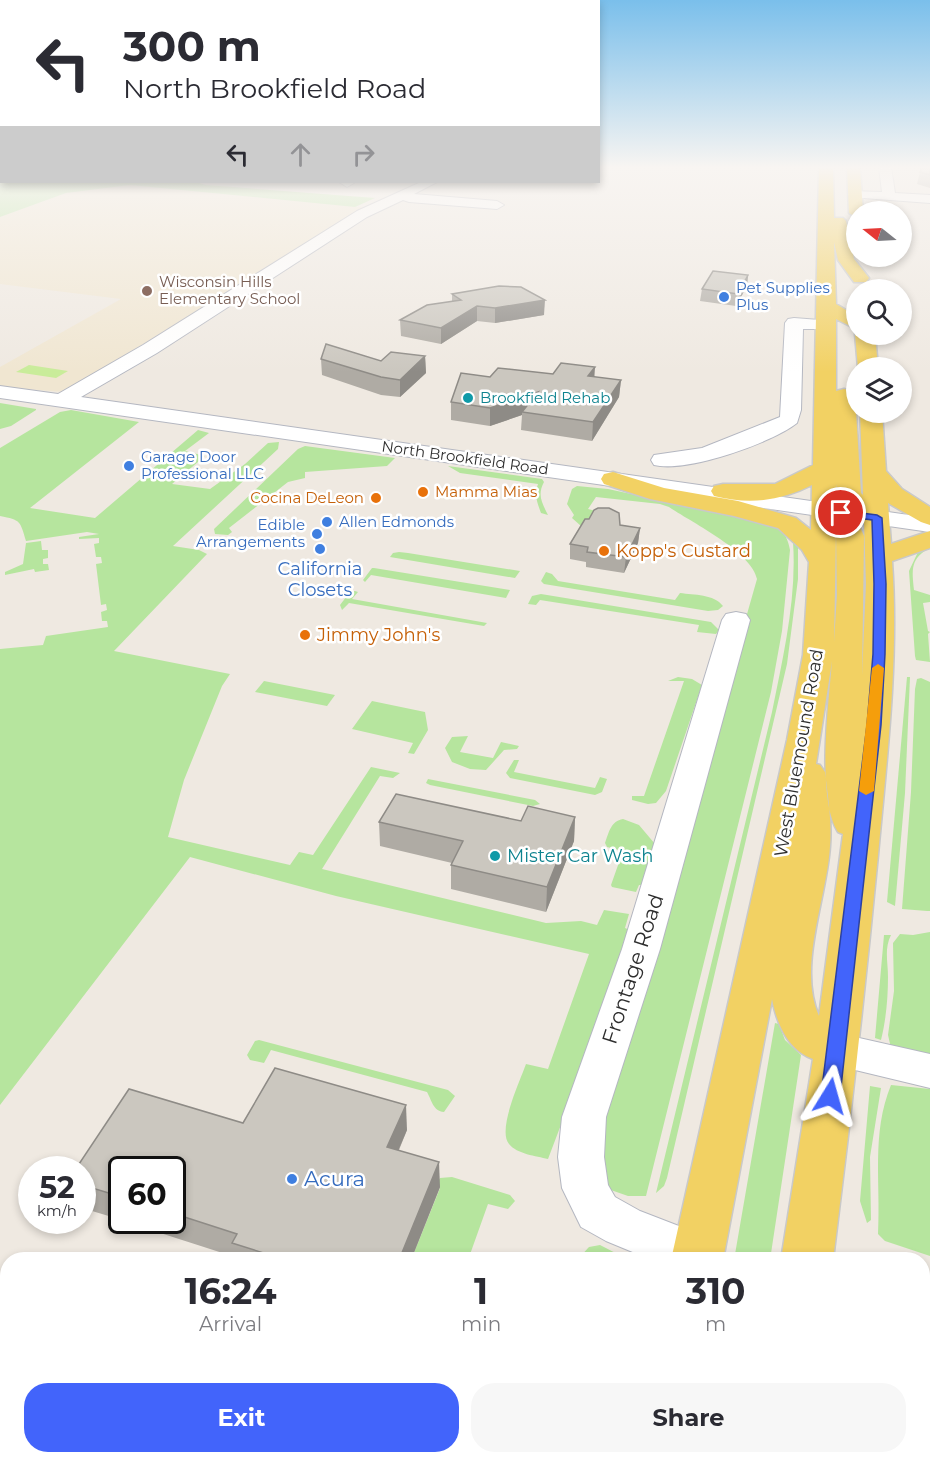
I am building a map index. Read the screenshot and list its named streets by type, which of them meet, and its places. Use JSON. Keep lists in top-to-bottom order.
{
  "streets": {
    "main road": ["West Bluemound Road"],
    "street": ["North Brookfield Road", "Frontage Road"]
  },
  "crossings": [
    ["North Brookfield Road", "West Bluemound Road"]
  ],
  "places": [
    "Wisconsin Hills Elementary School",
    "Pet Supplies Plus",
    "Brookfield Rehab",
    "Garage Door Professional LLC",
    "Mamma Mias",
    "Cocina DeLeon",
    "Allen Edmonds",
    "Edible Arrangements",
    "California Closets",
    "Kopp's Custard",
    "Jimmy John's",
    "Mister Car Wash",
    "Acura"
  ],
  "north": "left",
  "page": {
    "turn": ["300 m", "North Brookfield Road"],
    "speed": "52 km/h",
    "limit": "60",
    "eta": [
      "16:24",
      "Arrival",
      "1",
      "min",
      "310",
      "m"
    ],
    "buttons": ["Exit", "Share"]
  }
}
